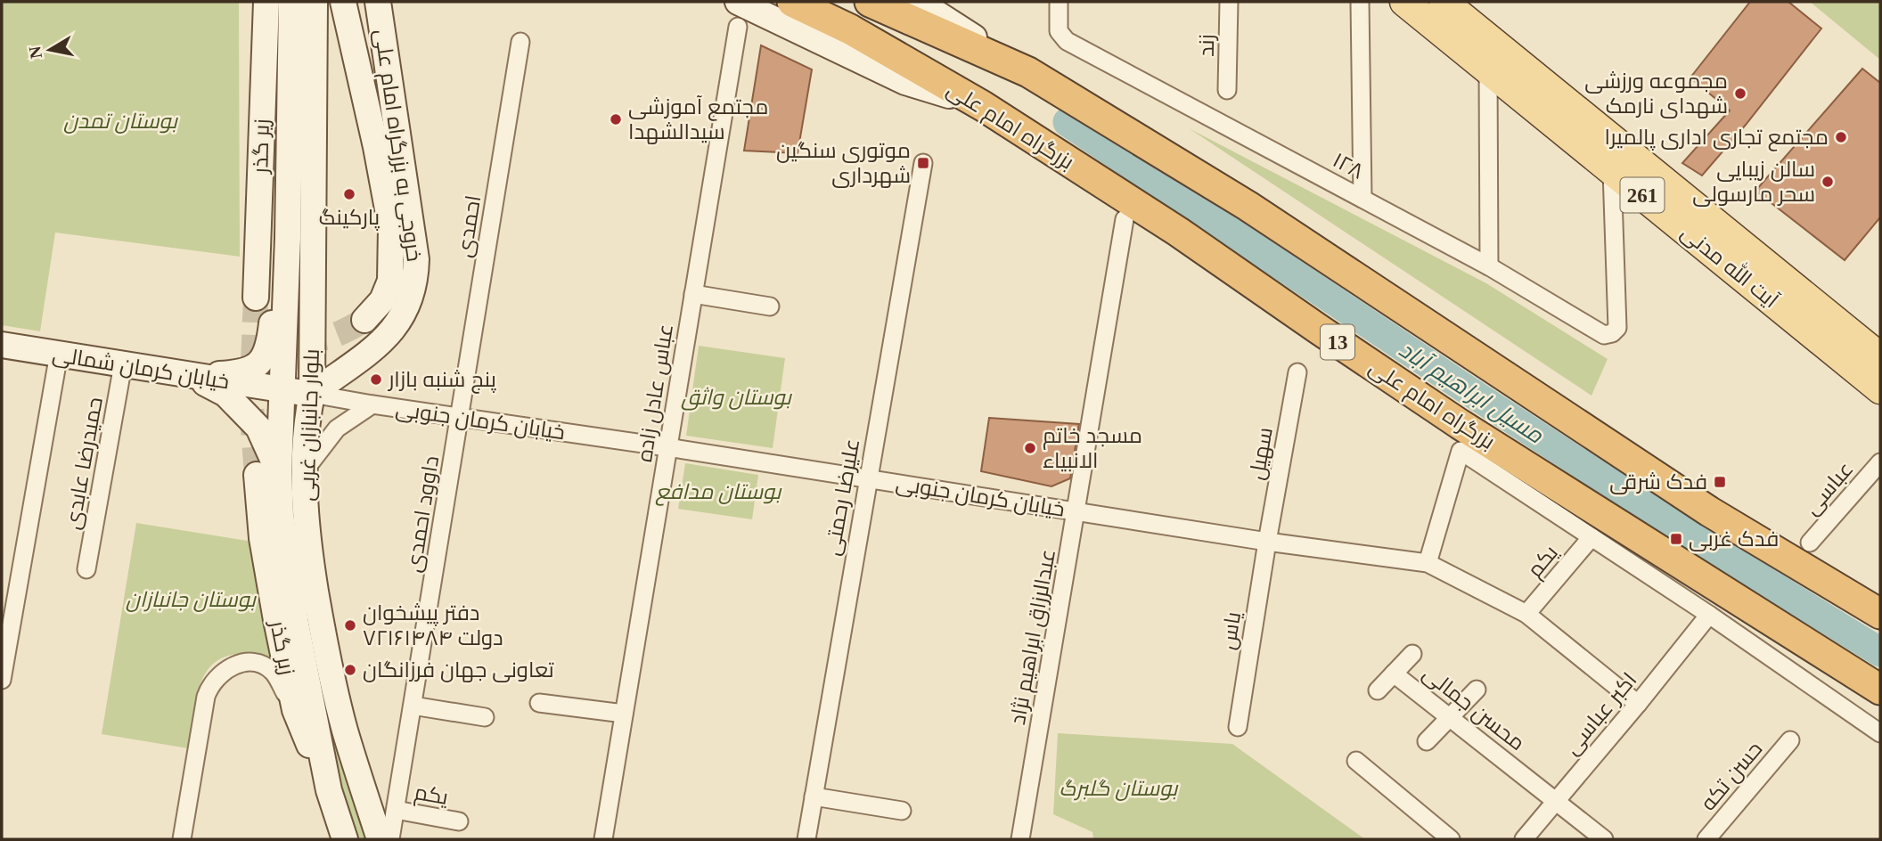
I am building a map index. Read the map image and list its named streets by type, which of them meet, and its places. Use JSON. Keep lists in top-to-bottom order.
{
  "streets": {
    "highway": ["بزرگراه امام علی", "13"],
    "main road": [
      "خروجی به بزرگراه امام علی",
      "زیر گذر",
      "261",
      "آیت الله مدنی",
      "خیابان کرمان شمالی",
      "خیابان کرمان جنوبی",
      "بلوار جانبازان غربی"
    ],
    "street": [
      "زند",
      "۱۲۸",
      "احمدی",
      "عباس عادل زاده",
      "سهیل",
      "حمیدرضا عابدی",
      "عباسی",
      "علیرضا رحمتی",
      "داوود احمدی",
      "یکم",
      "یاس",
      "عبدالرزاق ابراهیم نژاد",
      "محسن جمالی",
      "اکبر عباسی",
      "حسن تکه"
    ]
  },
  "crossings": [
    ["خروجی به بزرگراه امام علی", "خیابان کرمان جنوبی"],
    ["خروجی به بزرگراه امام علی", "بلوار جانبازان غربی"],
    ["زیر گذر", "بلوار جانبازان غربی"],
    ["۱۲۸", "آیت الله مدنی"],
    ["احمدی", "خیابان کرمان جنوبی"],
    ["احمدی", "داوود احمدی"],
    ["خیابان کرمان شمالی", "خیابان کرمان جنوبی"],
    ["خیابان کرمان شمالی", "بلوار جانبازان غربی"],
    ["خیابان کرمان شمالی", "حمیدرضا عابدی"],
    ["عباس عادل زاده", "خیابان کرمان جنوبی"],
    ["خیابان کرمان جنوبی", "بلوار جانبازان غربی"],
    ["خیابان کرمان جنوبی", "سهیل"],
    ["خیابان کرمان جنوبی", "علیرضا رحمتی"],
    ["خیابان کرمان جنوبی", "داوود احمدی"],
    ["خیابان کرمان جنوبی", "یکم"],
    ["خیابان کرمان جنوبی", "یاس"],
    ["خیابان کرمان جنوبی", "عبدالرزاق ابراهیم نژاد"],
    ["خیابان کرمان جنوبی", "اکبر عباسی"],
    ["سهیل", "یاس"],
    ["داوود احمدی", "یکم"],
    ["محسن جمالی", "اکبر عباسی"]
  ],
  "water": ["مسیل ابراهیم آباد"],
  "parks": [
    "بوستان تمدن",
    "بوستان واثق",
    "بوستان مدافع",
    "بوستان جانبازان",
    "بوستان گلبرگ"
  ],
  "places": {
    "other": [
      "مجموعه ورزشی شهدای نارمک",
      "مجتمع آموزشی سیدالشهدا",
      "مجتمع تجاری اداری پالمیرا",
      "سالن زیبایی سحر مارسولی",
      "پارکینگ",
      "پنج شنبه بازار",
      "مسجد خاتم الانبیاء",
      "دفتر پیشخوان دولت ۷۲۱۶۱۴۸۴",
      "تعاونی جهان فرزانگان"
    ],
    "transit": ["موتوری سنگین شهرداری", "فدک شرقی", "فدک غربی"]
  },
  "north": "left"
}
